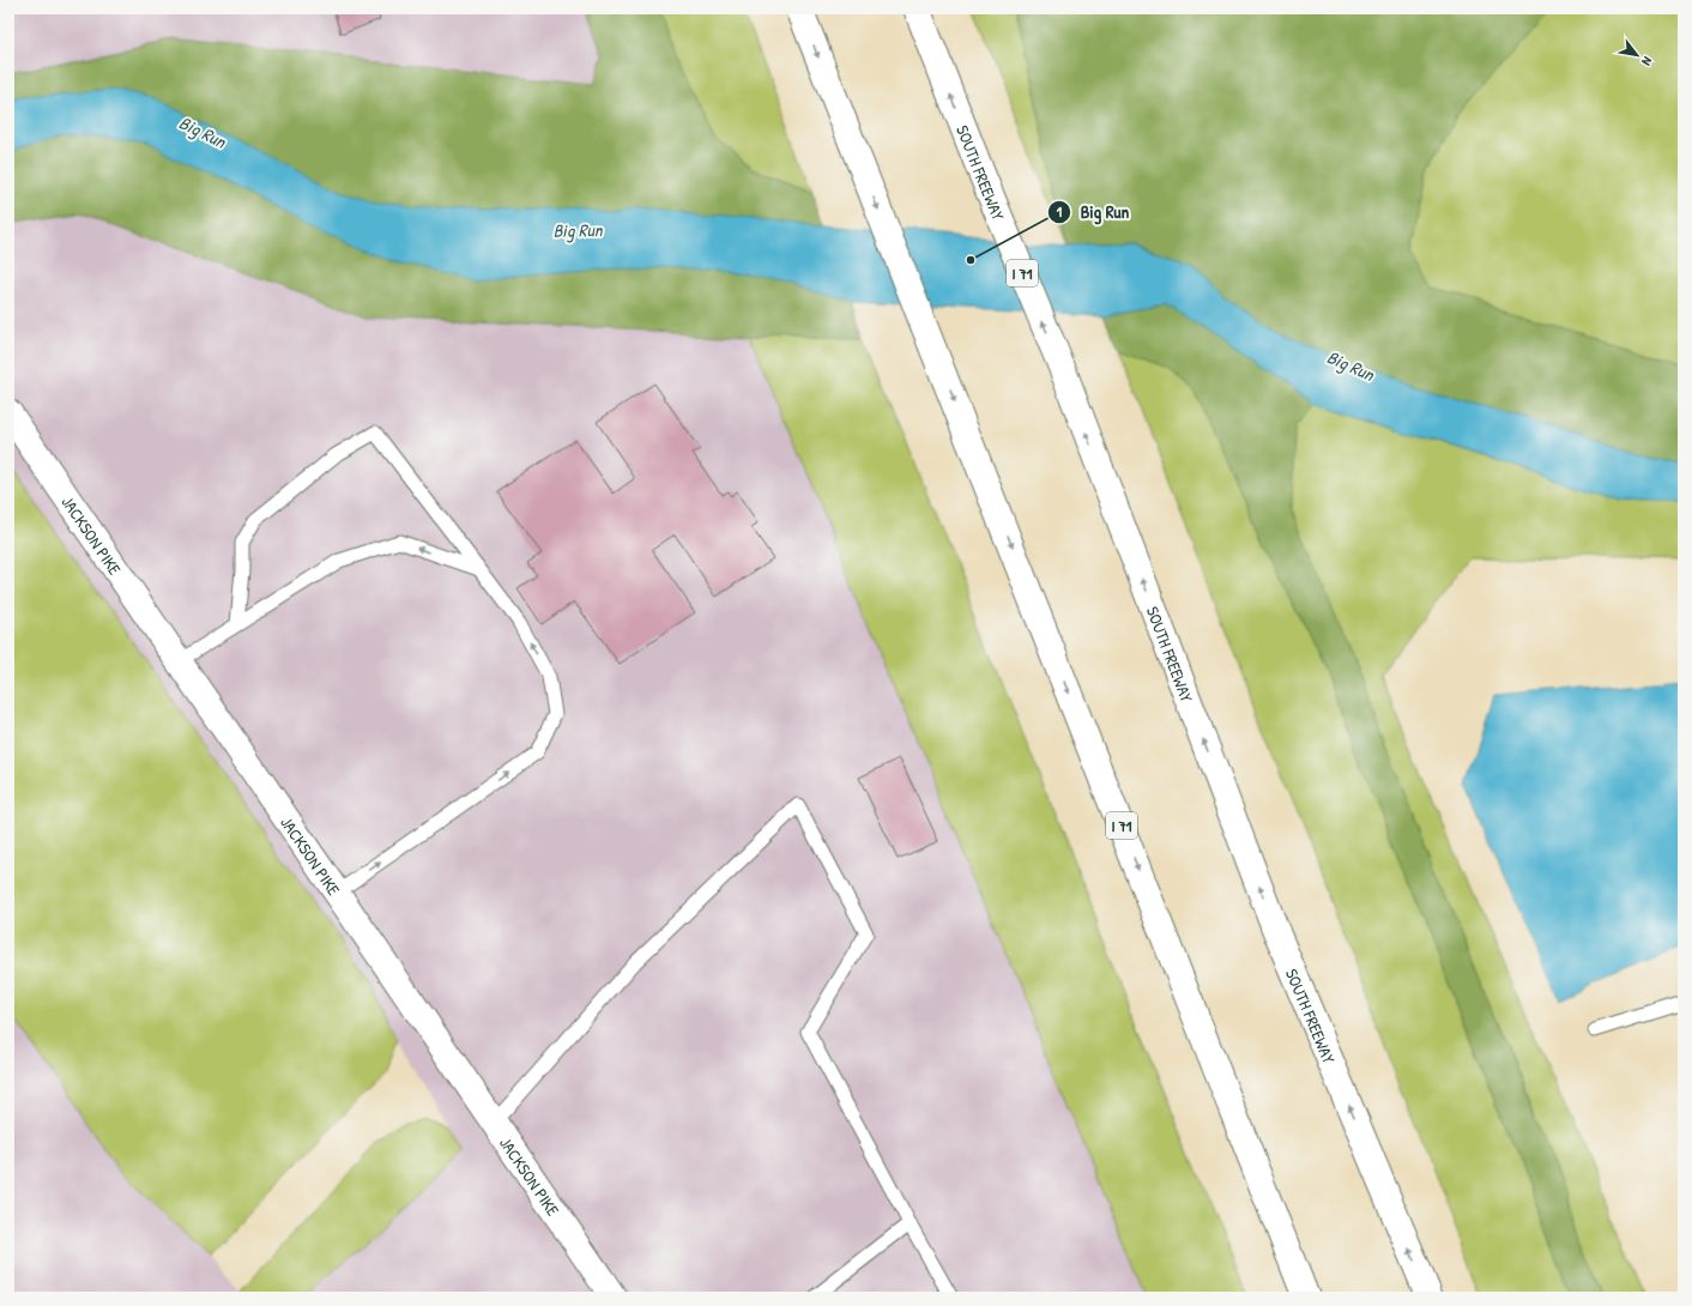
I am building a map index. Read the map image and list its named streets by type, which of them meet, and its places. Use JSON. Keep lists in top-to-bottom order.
{
  "streets": {
    "main road": ["SOUTH FREEWAY", "I 71", "JACKSON PIKE"]
  },
  "water": ["Big Run"],
  "places": ["Big Run"],
  "north": "bottom right"
}
